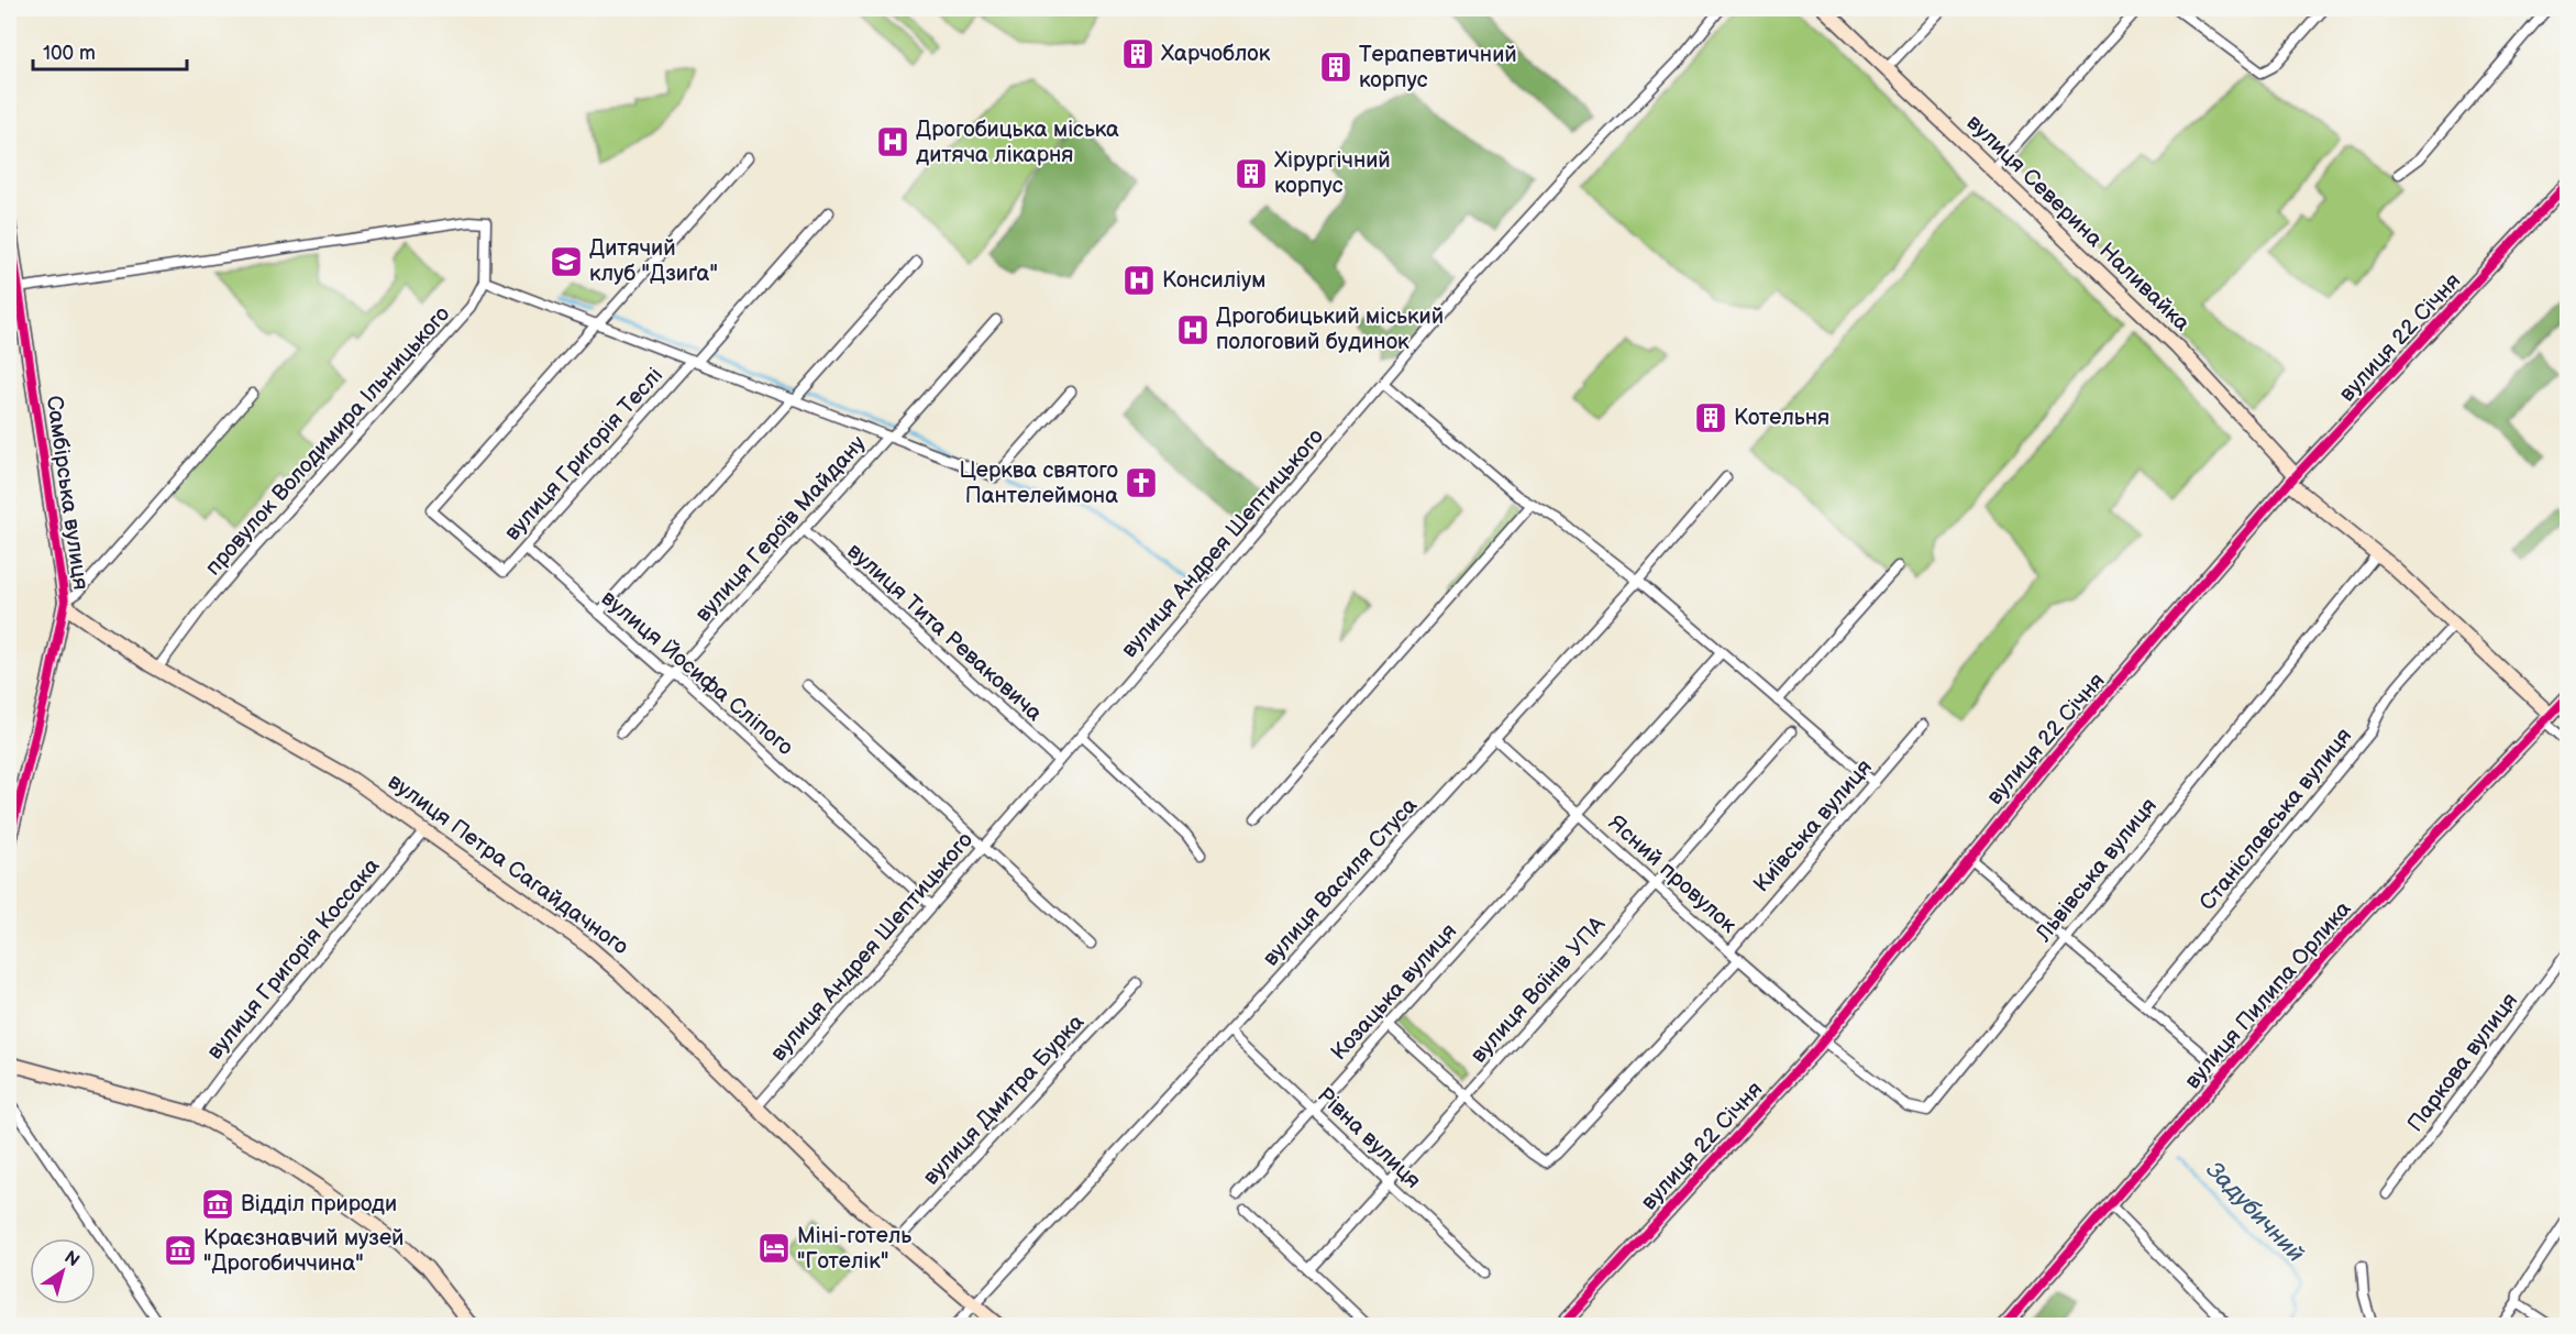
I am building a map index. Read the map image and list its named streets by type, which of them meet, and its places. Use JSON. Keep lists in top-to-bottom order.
{
  "streets": {
    "street": [
      "вулиця Северина Наливайка",
      "вулиця 22 Січня",
      "провулок Володимира Ільницького",
      "вулиця Григорія Теслі",
      "Самбірська вулиця",
      "вулиця Героїв Майдану",
      "вулиця Андрея Шептицького",
      "вулиця Тита Реваковича",
      "вулиця Йосифа Сліпого",
      "Станіславська вулиця",
      "Київська вулиця",
      "вулиця Петра Сагайдачного",
      "Львівська вулиця",
      "Ясний провулок",
      "вулиця Василя Стуса",
      "вулиця Григорія Коссака",
      "вулиця Воїнів УПА",
      "Козацька вулиця",
      "вулиця Пилипа Орлика",
      "Паркова вулиця",
      "вулиця Дмитра Бурка",
      "Рівна вулиця"
    ]
  },
  "crossings": [
    ["вулиця Северина Наливайка", "вулиця 22 Січня"],
    ["вулиця Северина Наливайка", "Станіславська вулиця"],
    ["вулиця Северина Наливайка", "Львівська вулиця"],
    ["вулиця Северина Наливайка", "вулиця Пилипа Орлика"],
    ["вулиця 22 Січня", "Львівська вулиця"],
    ["вулиця 22 Січня", "Ясний провулок"],
    ["провулок Володимира Ільницького", "Самбірська вулиця"],
    ["провулок Володимира Ільницького", "вулиця Петра Сагайдачного"],
    ["вулиця Григорія Теслі", "вулиця Йосифа Сліпого"],
    ["Самбірська вулиця", "вулиця Петра Сагайдачного"],
    ["вулиця Героїв Майдану", "вулиця Тита Реваковича"],
    ["вулиця Героїв Майдану", "вулиця Йосифа Сліпого"],
    ["вулиця Андрея Шептицького", "вулиця Тита Реваковича"],
    ["вулиця Андрея Шептицького", "вулиця Йосифа Сліпого"],
    ["вулиця Андрея Шептицького", "вулиця Петра Сагайдачного"],
    ["Київська вулиця", "Ясний провулок"],
    ["вулиця Петра Сагайдачного", "вулиця Василя Стуса"],
    ["вулиця Петра Сагайдачного", "вулиця Григорія Коссака"],
    ["вулиця Петра Сагайдачного", "вулиця Дмитра Бурка"],
    ["Львівська вулиця", "Ясний провулок"],
    ["Ясний провулок", "вулиця Василя Стуса"],
    ["Ясний провулок", "вулиця Воїнів УПА"],
    ["Ясний провулок", "Козацька вулиця"],
    ["вулиця Василя Стуса", "Рівна вулиця"],
    ["вулиця Воїнів УПА", "Рівна вулиця"],
    ["Козацька вулиця", "Рівна вулиця"]
  ],
  "water": ["Задубичний"],
  "places": {
    "building": [
      "Харчоблок",
      "Терапевтичний корпус",
      "Хірургічний корпус",
      "Котельня"
    ],
    "hospital": ["Дрогобицька міська дитяча лікарня", "Консиліум", "Дрогобицький міський пологовий будинок"],
    "school or university": ["Дитячий клуб \"Дзиґа\""],
    "church": ["Церква святого Пантелеймона"],
    "museum": ["Відділ природи", "Краєзнавчий музей \"Дрогобиччина\""],
    "hotel": ["Міні-готель \"Готелік\""]
  },
  "scale_bar": "100 m",
  "north": "top right"
}
